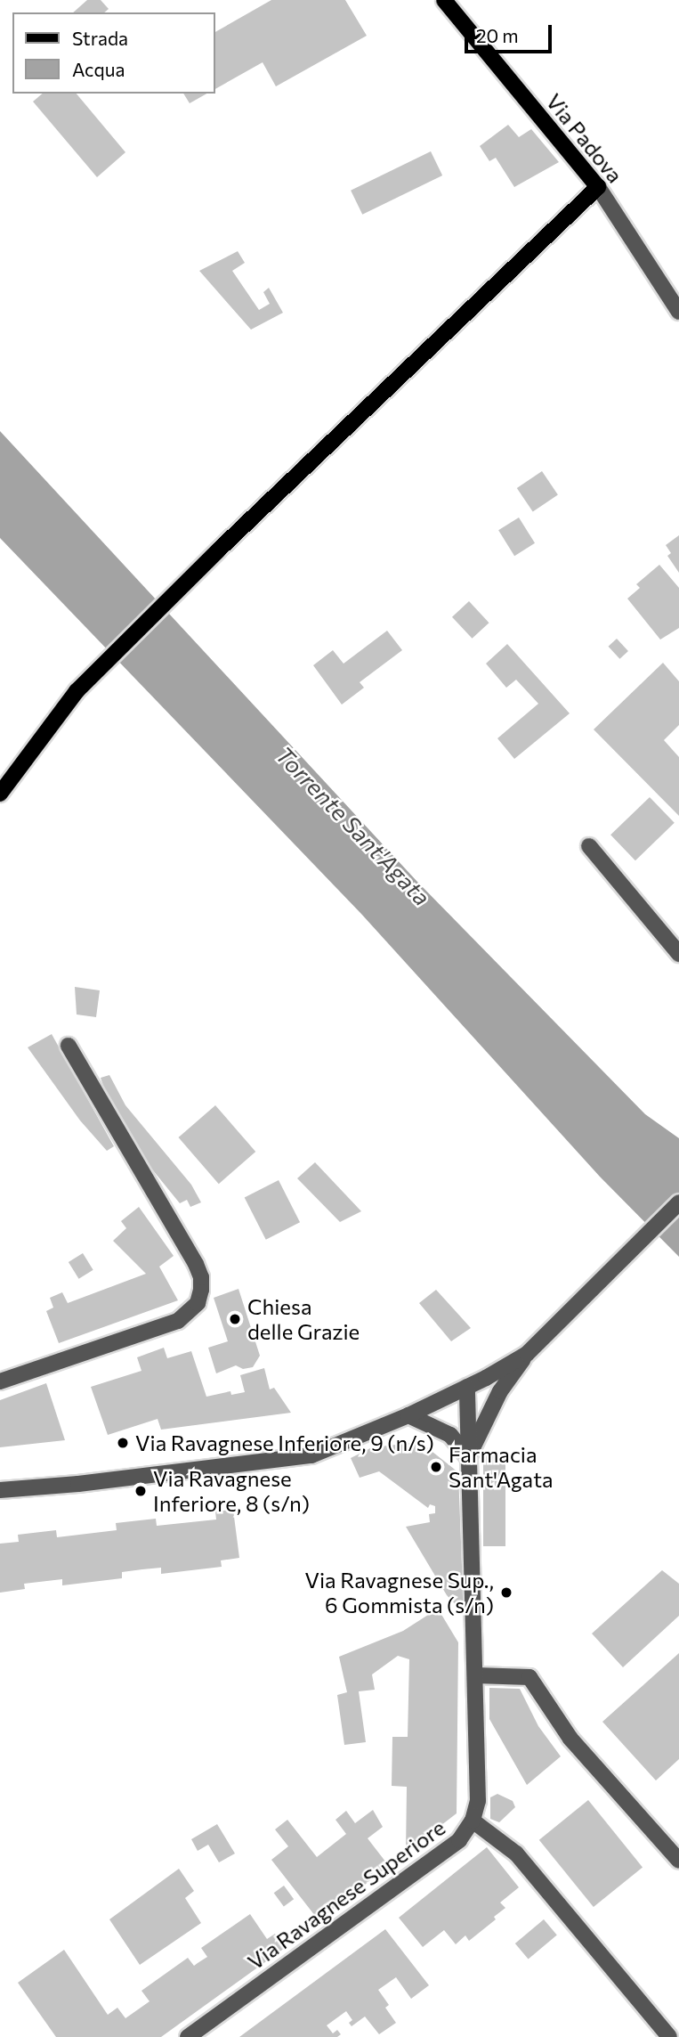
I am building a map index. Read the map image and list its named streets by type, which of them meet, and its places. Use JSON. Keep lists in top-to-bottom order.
{
  "streets": {
    "main road": ["Via Padova"],
    "street": ["Via Ravagnese Superiore"]
  },
  "water": ["Torrente Sant'Agata"],
  "places": [
    "Chiesa delle Grazie",
    "Via Ravagnese Inferiore, 9 (n/s)",
    "Farmacia Sant'Agata",
    "Via Ravagnese Inferiore, 8 (s/n)",
    "Via Ravagnese Sup., 6 Gommista (s/n)"
  ],
  "legend": ["Strada", "Acqua"],
  "scale_bar": "20 m"
}
